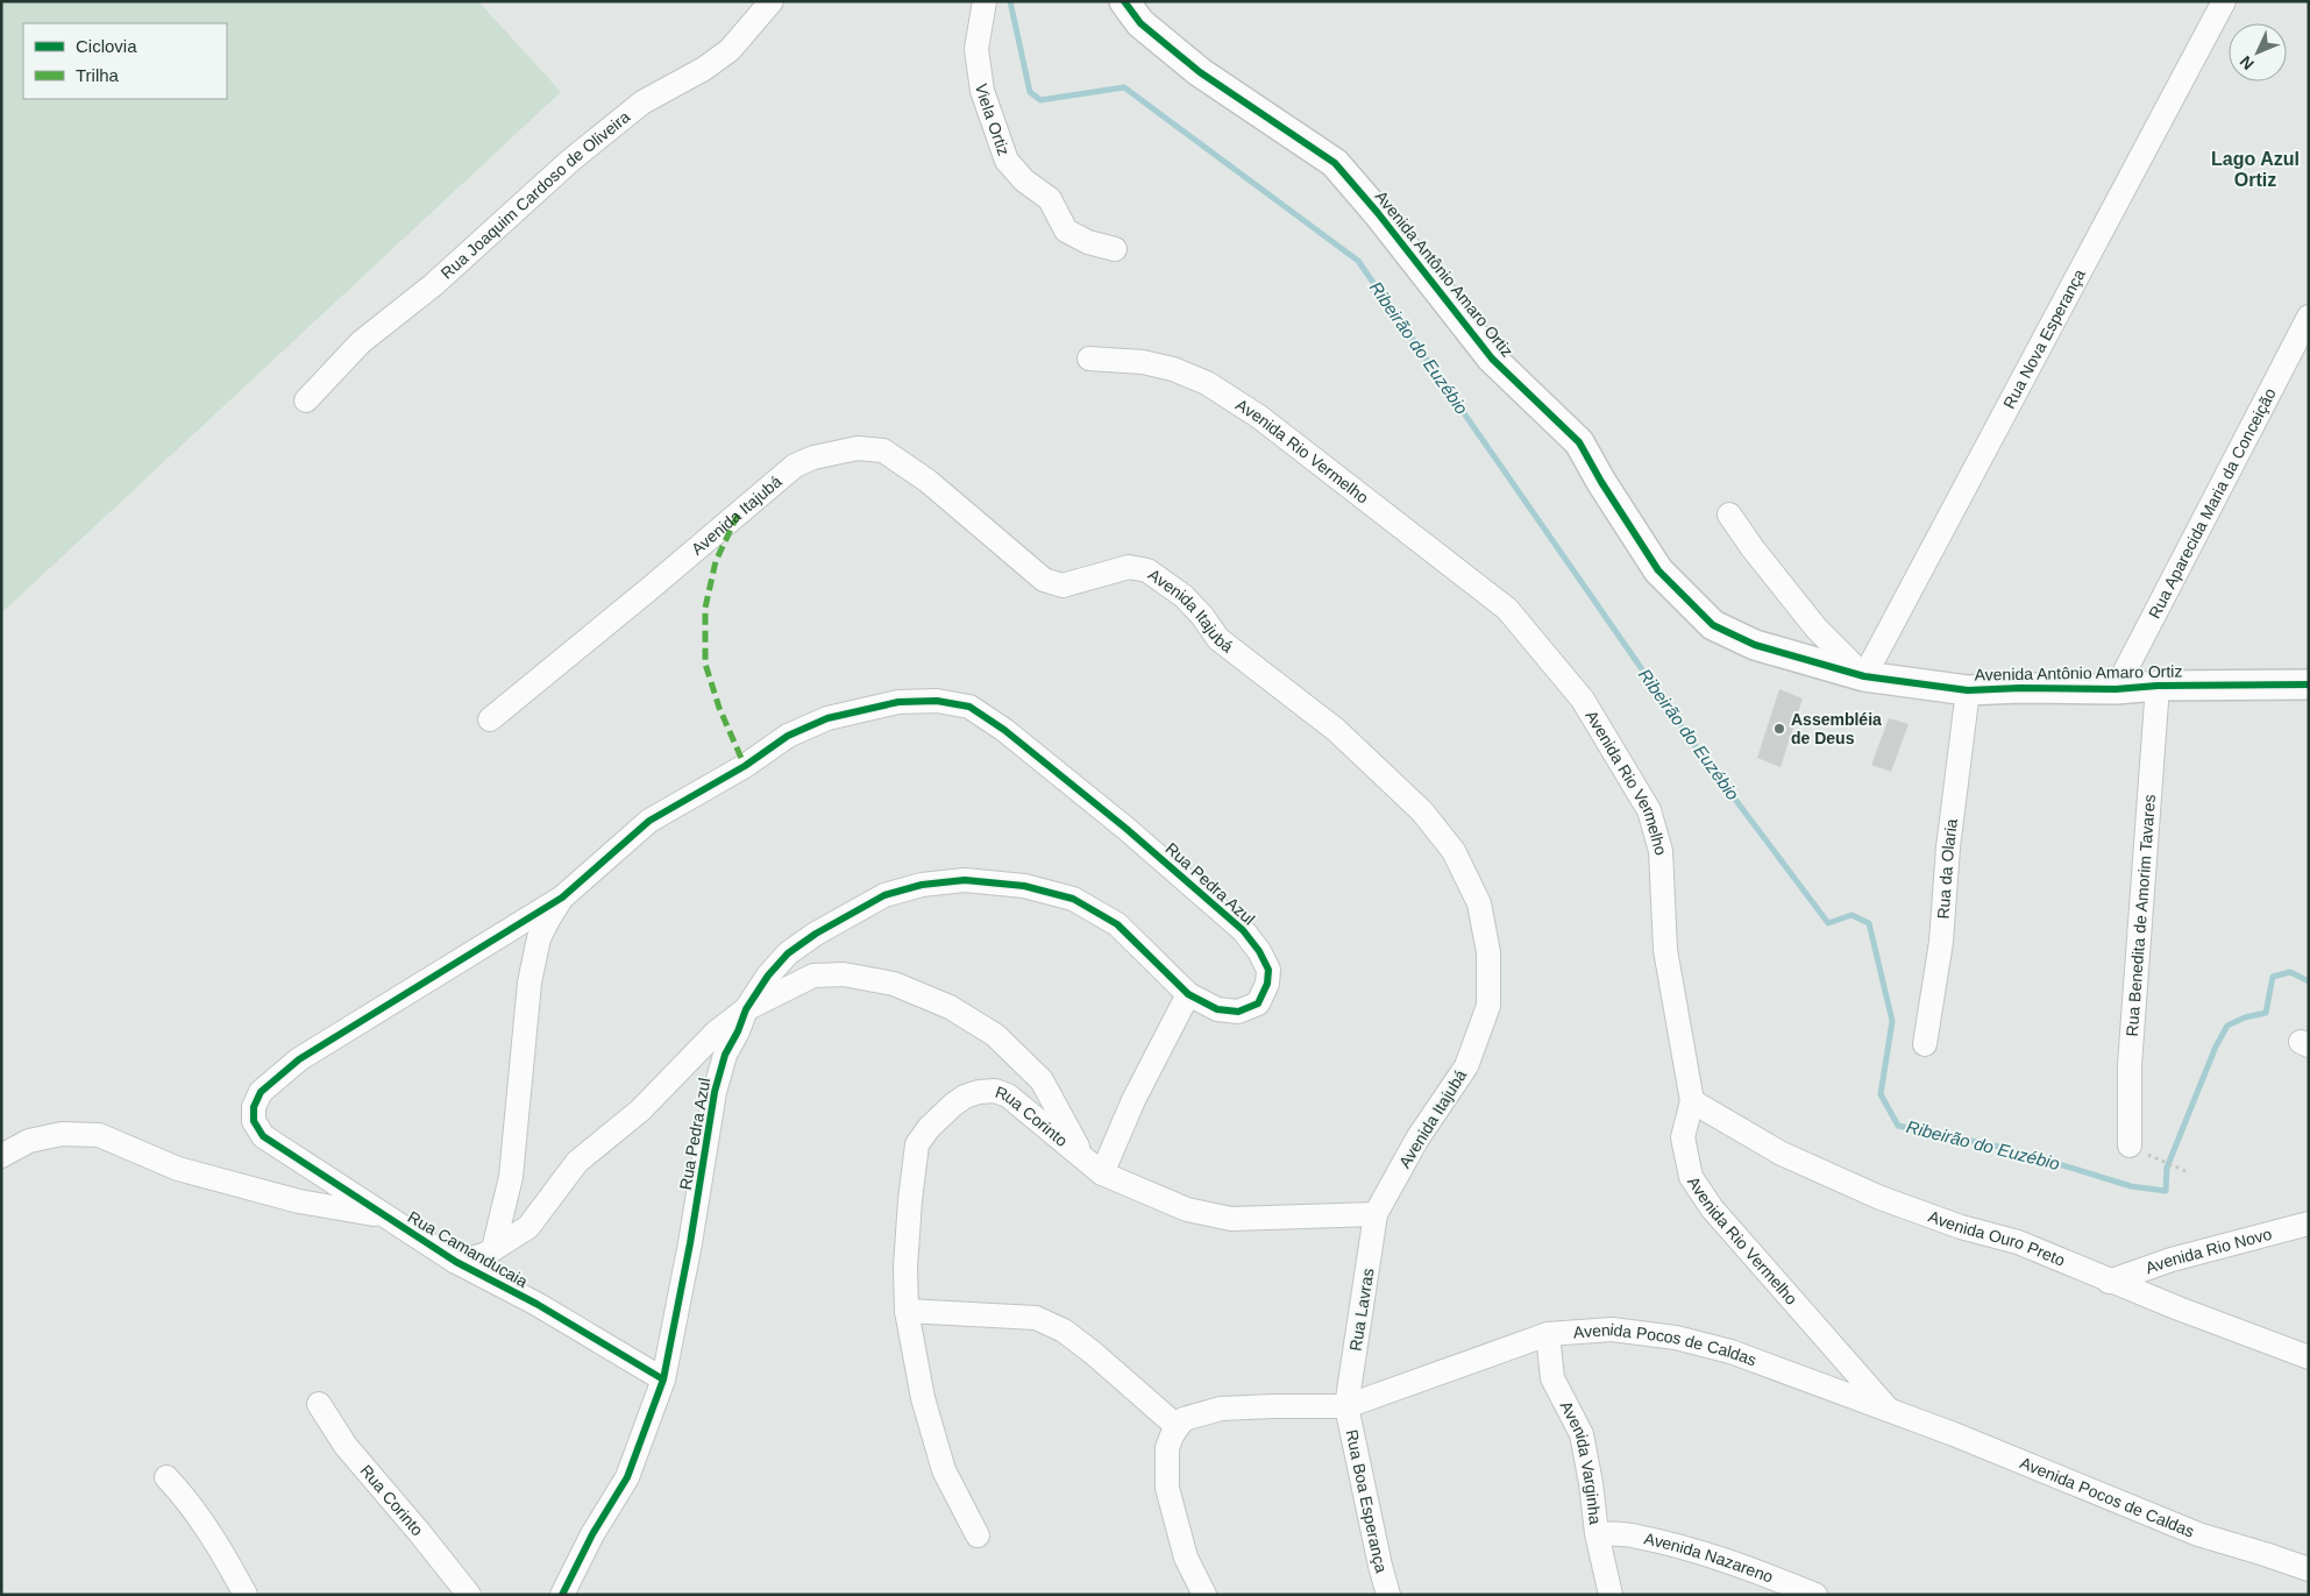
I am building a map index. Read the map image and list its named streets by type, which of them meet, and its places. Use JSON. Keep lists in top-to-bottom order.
{
  "streets": {
    "street": [
      "Viela Ortiz",
      "Rua Joaquim Cardoso de Oliveira",
      "Avenida Antônio Amaro Ortiz",
      "Rua Nova Esperança",
      "Avenida Rio Vermelho",
      "Rua Aparecida Maria da Conceição",
      "Avenida Itajubá",
      "Rua da Olaria",
      "Rua Pedra Azul",
      "Rua Benedita de Amorim Tavares",
      "Rua Corinto",
      "Avenida Ouro Preto",
      "Rua Camanducaia",
      "Avenida Rio Novo",
      "Rua Lavras",
      "Avenida Pocos de Caldas",
      "Avenida Varginha",
      "Rua Boa Esperança",
      "Avenida Nazareno"
    ]
  },
  "crossings": [
    ["Avenida Antônio Amaro Ortiz", "Rua Nova Esperança"],
    ["Avenida Antônio Amaro Ortiz", "Rua Aparecida Maria da Conceição"],
    ["Avenida Antônio Amaro Ortiz", "Rua da Olaria"],
    ["Avenida Antônio Amaro Ortiz", "Rua Benedita de Amorim Tavares"],
    ["Avenida Rio Vermelho", "Avenida Ouro Preto"],
    ["Avenida Rio Vermelho", "Avenida Pocos de Caldas"],
    ["Avenida Itajubá", "Rua Corinto"],
    ["Avenida Itajubá", "Rua Lavras"],
    ["Rua Pedra Azul", "Rua Camanducaia"],
    ["Rua Corinto", "Rua Lavras"],
    ["Avenida Ouro Preto", "Avenida Rio Novo"],
    ["Rua Lavras", "Avenida Pocos de Caldas"],
    ["Rua Lavras", "Rua Boa Esperança"],
    ["Avenida Pocos de Caldas", "Avenida Varginha"],
    ["Avenida Pocos de Caldas", "Rua Boa Esperança"],
    ["Avenida Varginha", "Avenida Nazareno"]
  ],
  "districts": ["Lago Azul Ortiz"],
  "water": ["Ribeirão do Euzébio"],
  "places": ["Assembléia de Deus"],
  "legend": ["Ciclovia", "Trilha"],
  "north": "bottom left"
}
